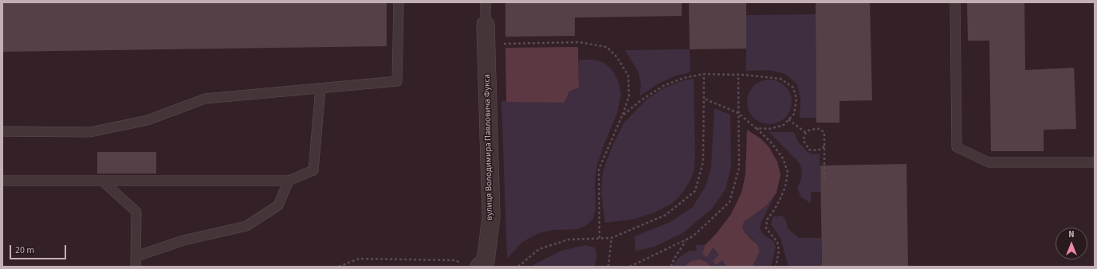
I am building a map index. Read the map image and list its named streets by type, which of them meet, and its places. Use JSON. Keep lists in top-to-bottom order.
{
  "streets": {
    "street": ["вулиця Володимира Павловича Фукса"]
  },
  "scale_bar": "20 m",
  "north": "top"
}
